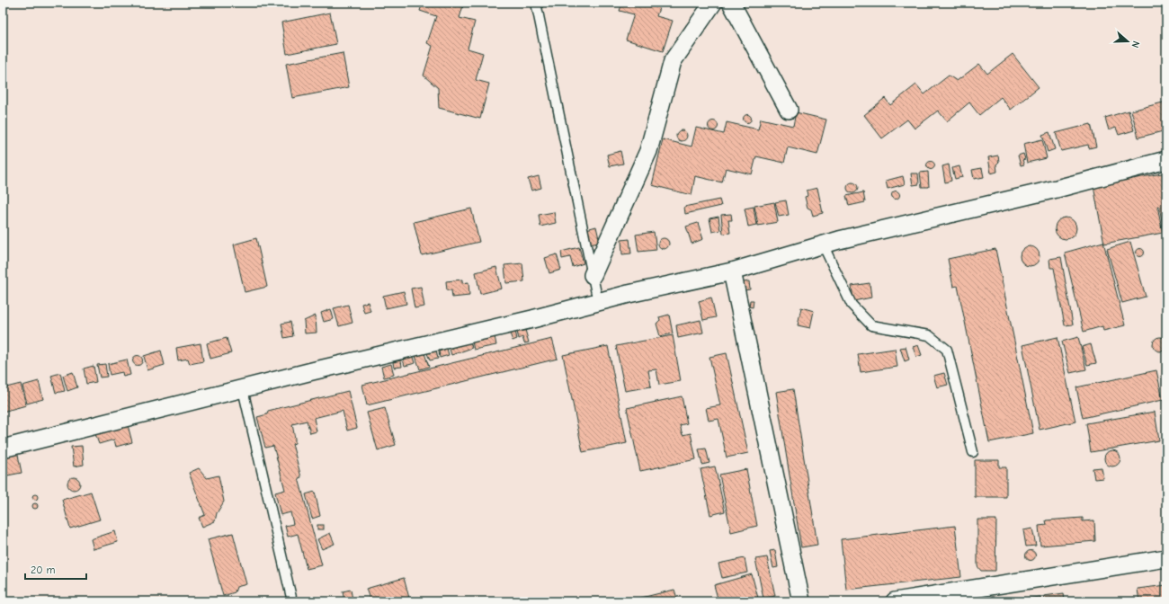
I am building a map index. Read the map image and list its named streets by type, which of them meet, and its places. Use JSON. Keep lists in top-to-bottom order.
{
  "scale_bar": "20 m",
  "north": "right"
}
